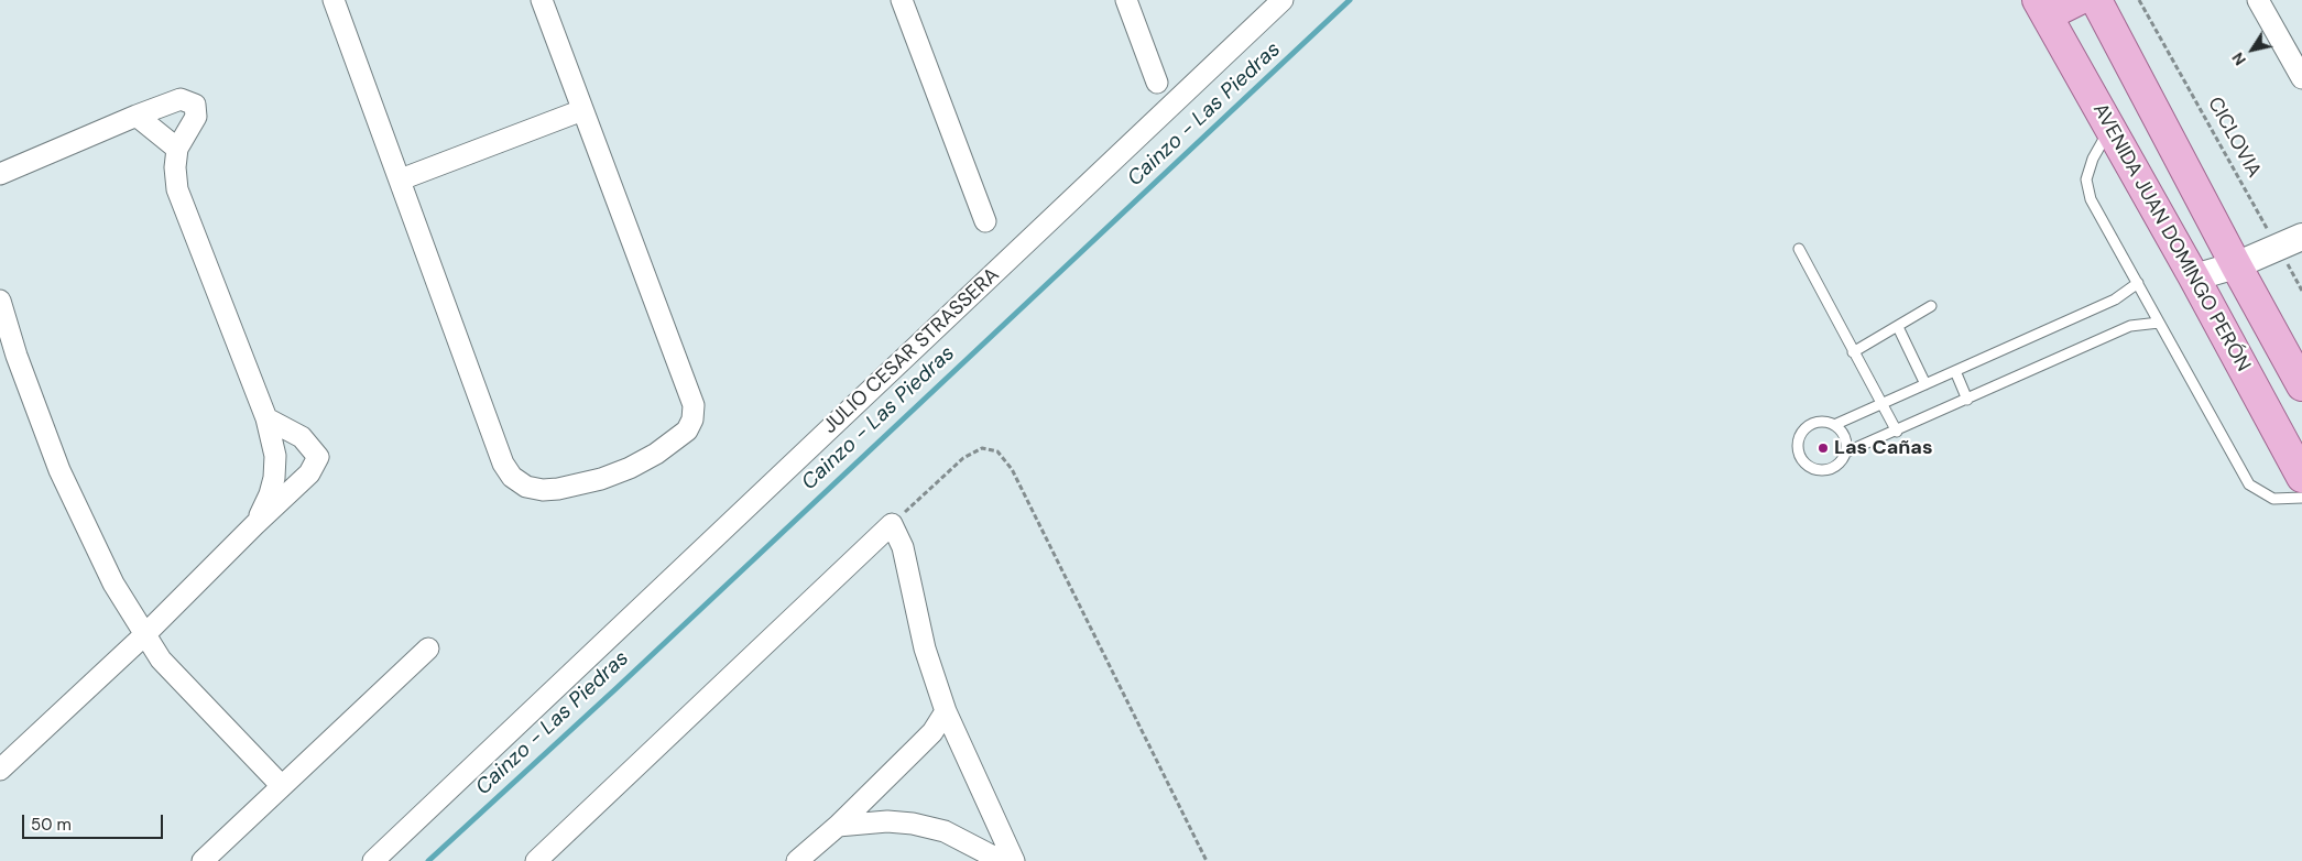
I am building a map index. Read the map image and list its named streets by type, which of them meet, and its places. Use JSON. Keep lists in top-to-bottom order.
{
  "streets": {
    "main road": ["AVENIDA JUAN DOMINGO PERÓN"],
    "street": ["JULIO CESAR STRASSERA"],
    "path": ["CICLOVIA"]
  },
  "water": ["Cainzo - Las Piedras"],
  "places": ["Las Cañas"],
  "scale_bar": "50 m",
  "north": "bottom left"
}
